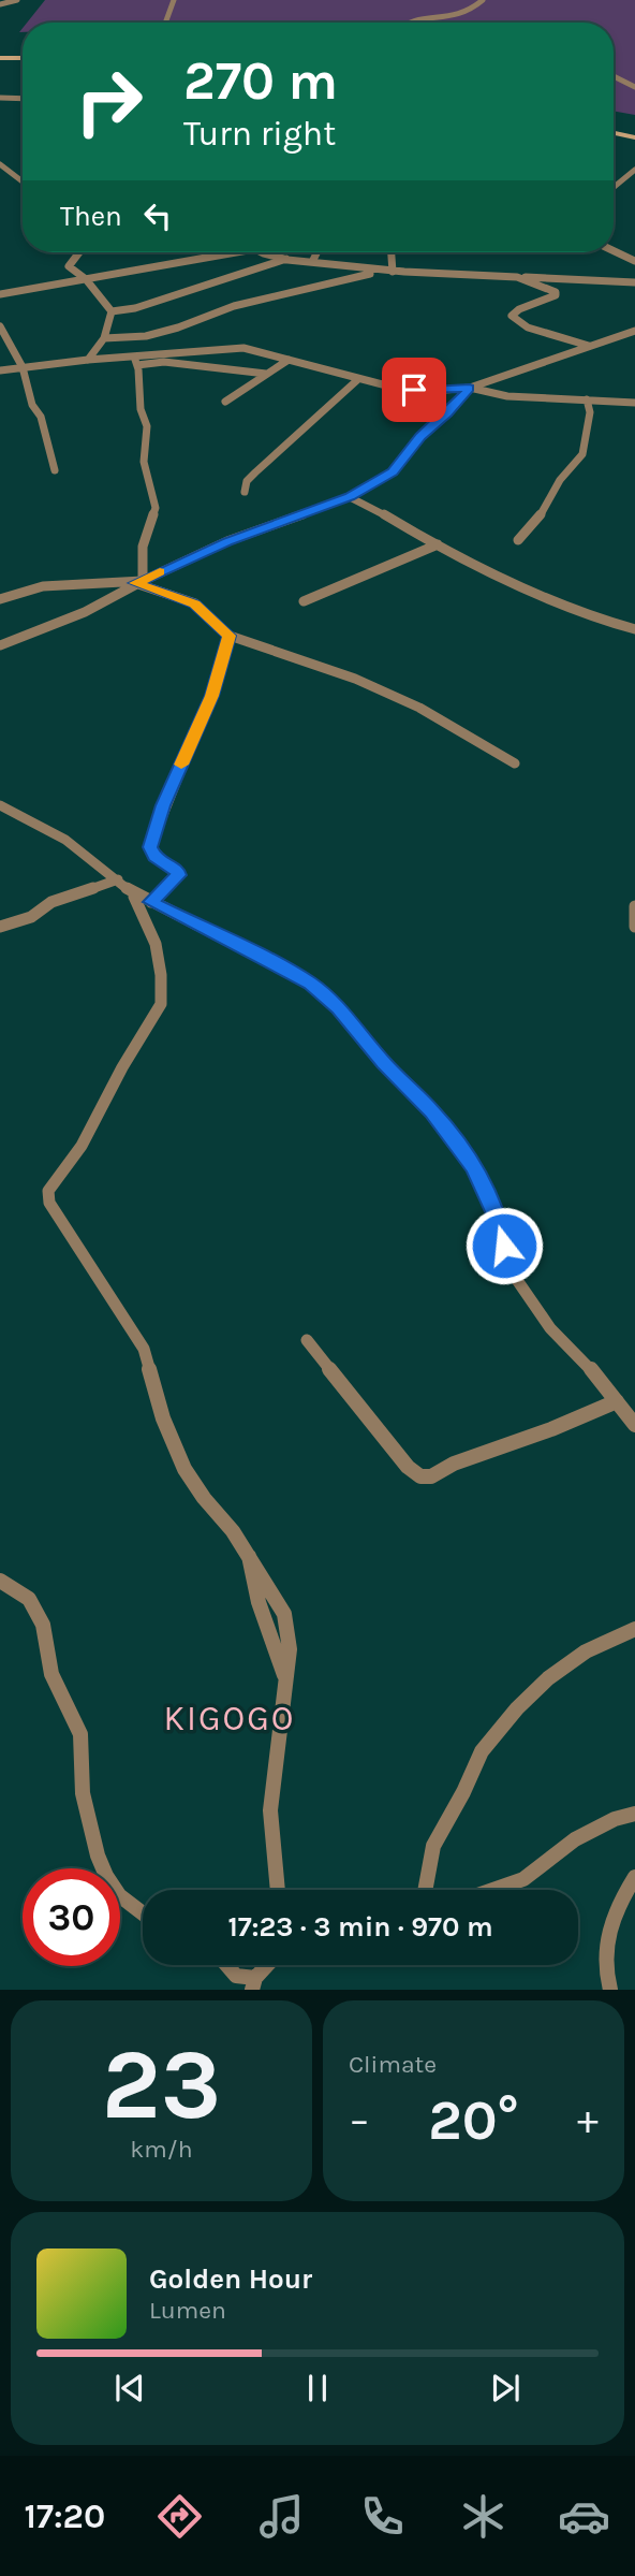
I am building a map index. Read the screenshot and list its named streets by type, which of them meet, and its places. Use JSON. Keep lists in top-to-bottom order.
{
  "districts": ["KIGOGO"],
  "page": {
    "turn": ["270 m", "Turn right"],
    "then": "Then",
    "limit": "30",
    "trip": "17:23 · 3 min · 970 m",
    "tile": [
      ["23", "km/h"],
      "Climate"
    ],
    "heat": ["−", "20°", "+"],
    "song": ["Golden Hour", "Lumen"],
    "tabs": "17:20"
  }
}
